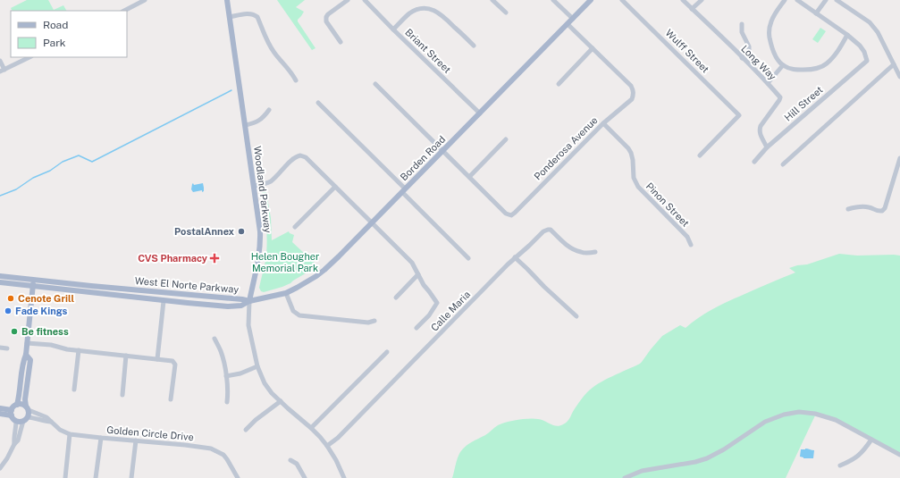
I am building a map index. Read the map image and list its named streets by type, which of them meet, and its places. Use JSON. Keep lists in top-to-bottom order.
{
  "streets": {
    "main road": ["Borden Road", "Woodland Parkway", "West El Norte Parkway"],
    "street": [
      "Briant Street",
      "Wulff Street",
      "Long Way",
      "Hill Street",
      "Ponderosa Avenue",
      "Pinon Street",
      "Calle Maria",
      "Golden Circle Drive"
    ]
  },
  "crossings": [
    ["Briant Street", "Borden Road"],
    ["Long Way", "Hill Street"],
    ["Ponderosa Avenue", "Pinon Street"],
    ["Borden Road", "Woodland Parkway"],
    ["Borden Road", "West El Norte Parkway"],
    ["Woodland Parkway", "West El Norte Parkway"],
    ["Woodland Parkway", "Calle Maria"]
  ],
  "parks": ["Helen Bougher Memorial Park"],
  "places": {
    "other": [
      "PostalAnnex",
      "Cenote Grill",
      "Fade Kings",
      "Be fitness"
    ],
    "health": ["CVS Pharmacy"]
  },
  "legend": ["Road", "Park"]
}
